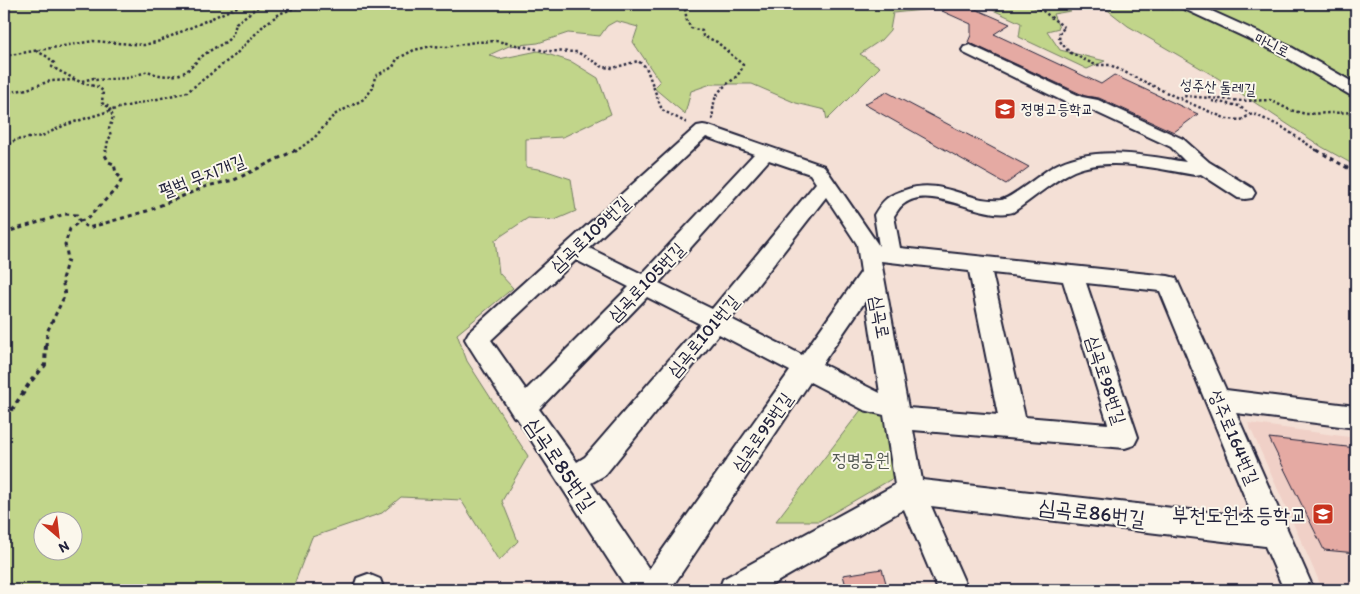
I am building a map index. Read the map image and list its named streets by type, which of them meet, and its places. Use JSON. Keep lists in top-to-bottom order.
{
  "streets": {
    "street": [
      "마니로",
      "심곡로109번길",
      "심곡로105번길",
      "심곡로",
      "심곡로101번길",
      "심곡로98번길",
      "심곡로95번길",
      "성주로164번길",
      "심곡로85번길",
      "심곡로86번길"
    ],
    "path": ["성주산 둘레길", "펄벅 무지개길"]
  },
  "crossings": [
    ["펄벅 무지개길", "심곡로109번길"],
    ["펄벅 무지개길", "심곡로"],
    ["심곡로109번길", "심곡로"],
    ["심곡로109번길", "심곡로98번길"],
    ["심곡로109번길", "심곡로85번길"],
    ["심곡로105번길", "심곡로"],
    ["심곡로105번길", "심곡로98번길"],
    ["심곡로105번길", "심곡로85번길"],
    ["심곡로", "심곡로101번길"],
    ["심곡로", "심곡로98번길"],
    ["심곡로", "심곡로95번길"],
    ["심곡로", "심곡로86번길"],
    ["심곡로101번길", "심곡로98번길"],
    ["심곡로101번길", "심곡로85번길"],
    ["심곡로98번길", "심곡로95번길"],
    ["심곡로98번길", "성주로164번길"],
    ["성주로164번길", "심곡로86번길"]
  ],
  "parks": ["정명공원"],
  "places": {
    "school or university": ["정명고등학교", "부천도원초등학교"]
  },
  "north": "bottom right"
}
